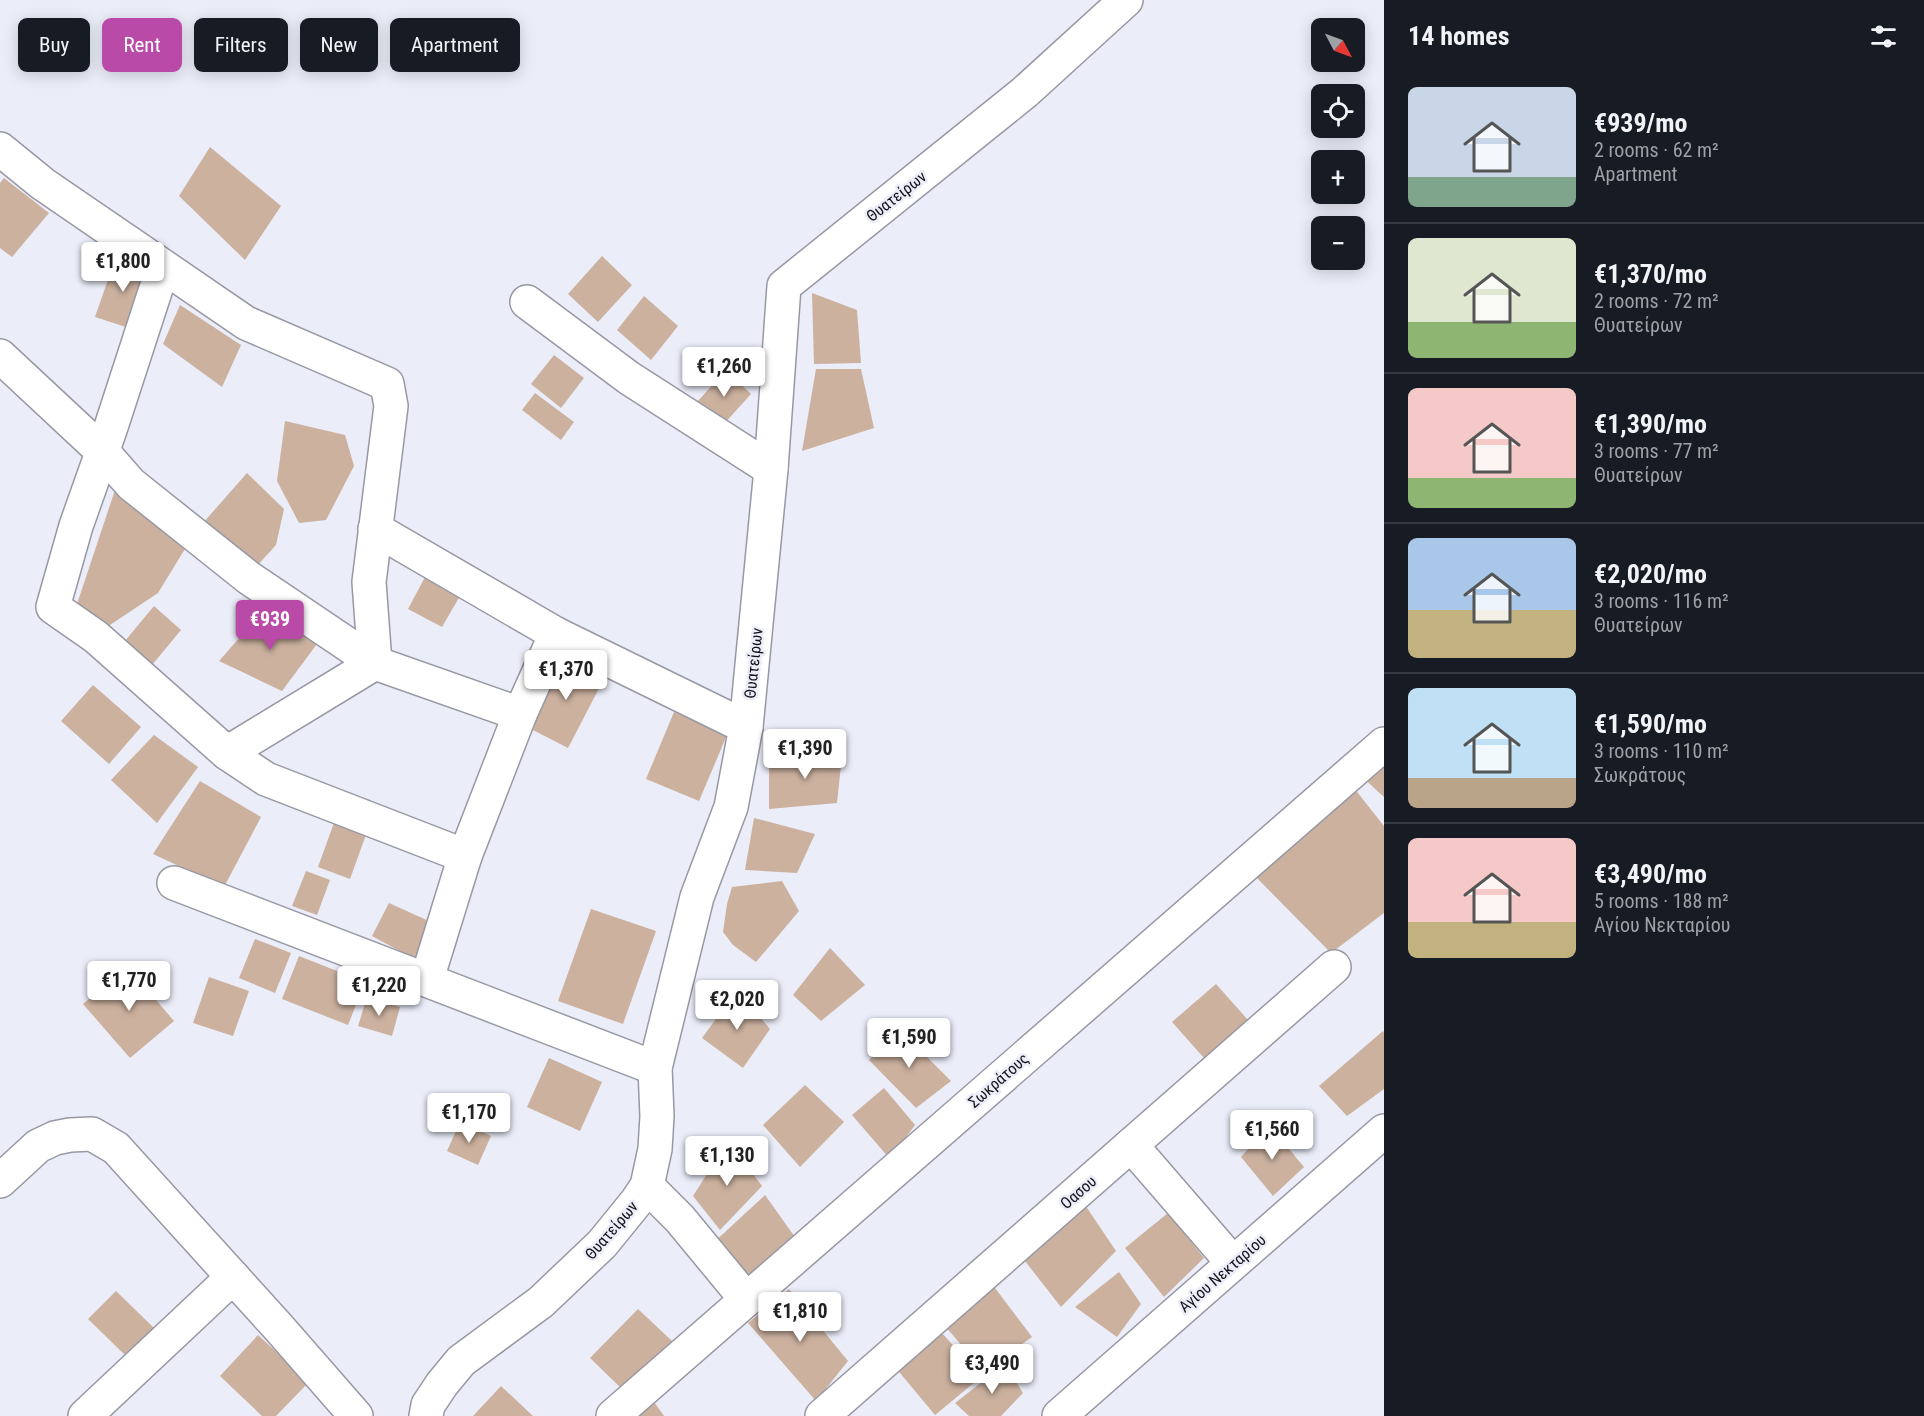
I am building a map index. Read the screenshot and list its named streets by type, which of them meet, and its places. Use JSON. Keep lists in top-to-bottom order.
{
  "streets": {
    "street": [
      "Θυατείρων",
      "Σωκράτους",
      "Οασου",
      "Αγίου Νεκταρίου"
    ]
  },
  "north": "bottom right",
  "page": {
    "heading": "14 homes",
    "map_buttons": ["+", "−"],
    "chip": [
      "Buy",
      "Rent",
      "Filters",
      "New",
      "Apartment"
    ],
    "list": [
      {
        "name": "€939/mo",
        "note": "2 rooms · 62 m² · Apartment"
      },
      {
        "name": "€1,370/mo",
        "note": "2 rooms · 72 m² · Θυατείρων"
      },
      {
        "name": "€1,390/mo",
        "note": "3 rooms · 77 m² · Θυατείρων"
      },
      {
        "name": "€2,020/mo",
        "note": "3 rooms · 116 m² · Θυατείρων"
      },
      {
        "name": "€1,590/mo",
        "note": "3 rooms · 110 m² · Σωκράτους"
      },
      {
        "name": "€3,490/mo",
        "note": "5 rooms · 188 m² · Αγίου Νεκταρίου"
      }
    ],
    "price": [
      "€1,800",
      "€1,260",
      "€939",
      "€1,370",
      "€1,390",
      "€1,770",
      "€1,220",
      "€2,020",
      "€1,590",
      "€1,170",
      "€1,560",
      "€1,130",
      "€1,810",
      "€3,490"
    ]
  }
}
